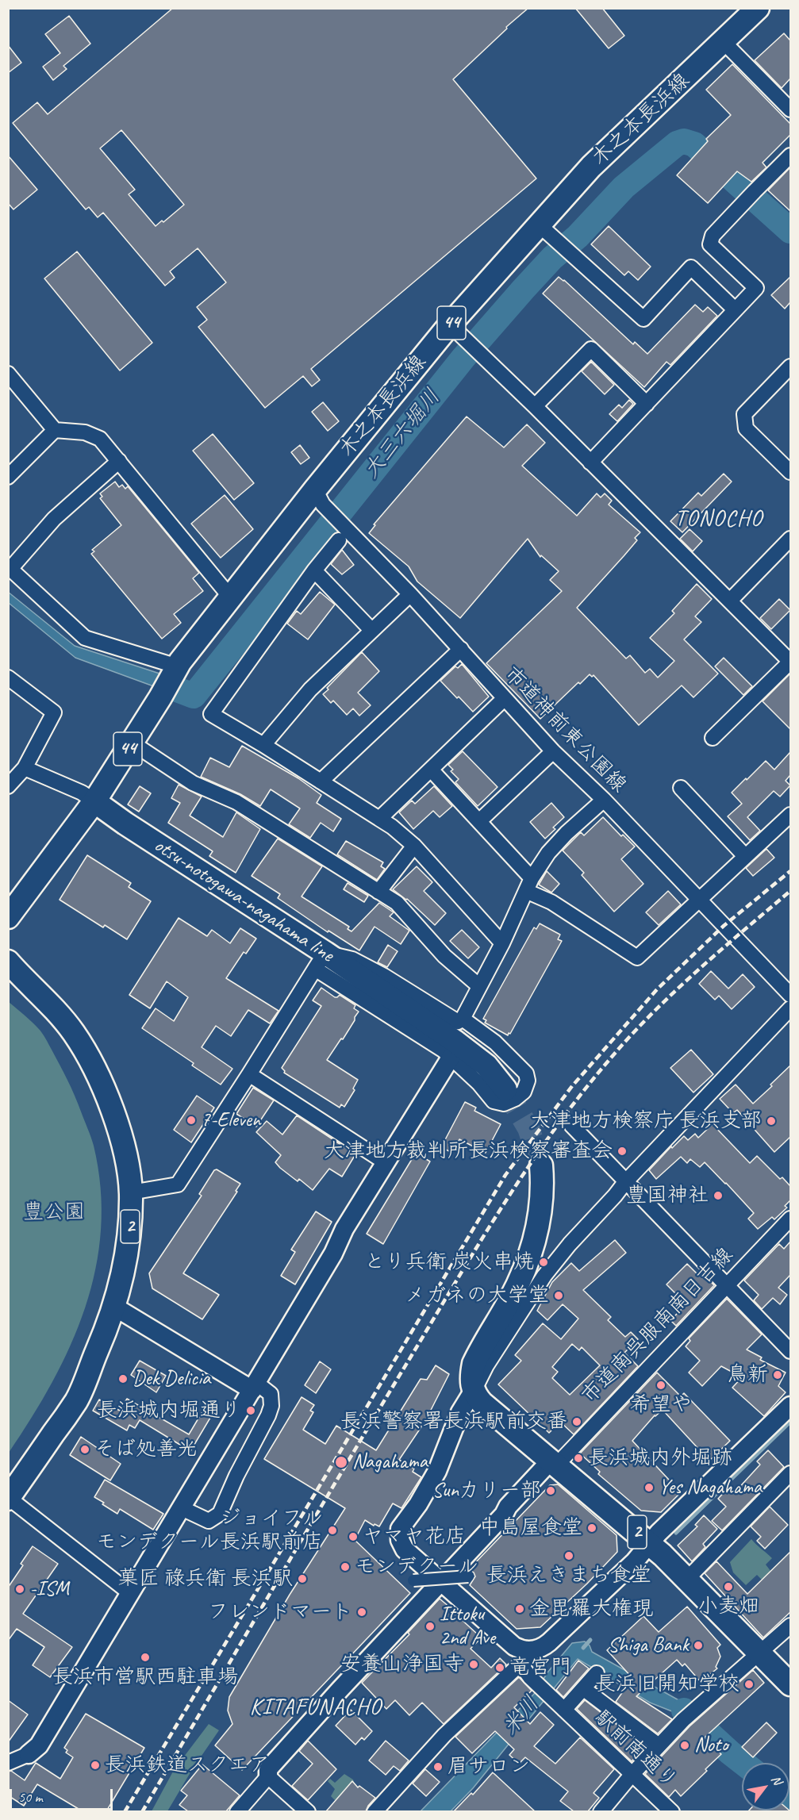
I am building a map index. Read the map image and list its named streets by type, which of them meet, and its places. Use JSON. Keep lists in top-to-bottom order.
{
  "streets": {
    "main road": [
      "木之本長浜線",
      "44",
      "otsu-notogawa-nagahama line",
      "2"
    ],
    "street": ["市道神前東公園線", "市道南呉服南南日吉線", "駅前南通り"]
  },
  "crossings": [
    ["木之本長浜線", "市道神前東公園線"],
    ["木之本長浜線", "otsu-notogawa-nagahama line"],
    ["2", "市道南呉服南南日吉線"]
  ],
  "districts": ["TONOCHO", "KITAFUNACHO"],
  "water": ["大三六堀川", "米川"],
  "parks": ["豊公園"],
  "places": [
    "7-Eleven",
    "大津地方検察庁 長浜支部",
    "大津地方裁判所長浜検察審査会",
    "豊国神社",
    "とり兵衛 炭火串焼",
    "メガネの大学堂",
    "鳥新",
    "Dek Delicia",
    "希望や",
    "長浜城内堀通り",
    "長浜警察署長浜駅前交番",
    "そば処善光",
    "長浜城内外堀跡",
    "Nagahama",
    "Yes Nagahama",
    "Sunカリー部",
    "中島屋食堂",
    "ジョイフル モンデクール長浜駅前店",
    "ヤマヤ花店",
    "長浜えきまち食堂",
    "モンデクール",
    "菓匠 祿兵衛 長浜駅",
    "小麦畑",
    "-ISM",
    "金毘羅大権現",
    "フレンドマート",
    "Ittoku 2nd Ave",
    "Shiga Bank",
    "長浜市営駅西駐車場",
    "安養山浄国寺",
    "竜宮門",
    "長浜旧開知学校",
    "Noto",
    "長浜鉄道スクエア",
    "眉サロン"
  ],
  "scale_bar": "50 m",
  "north": "top right"
}
